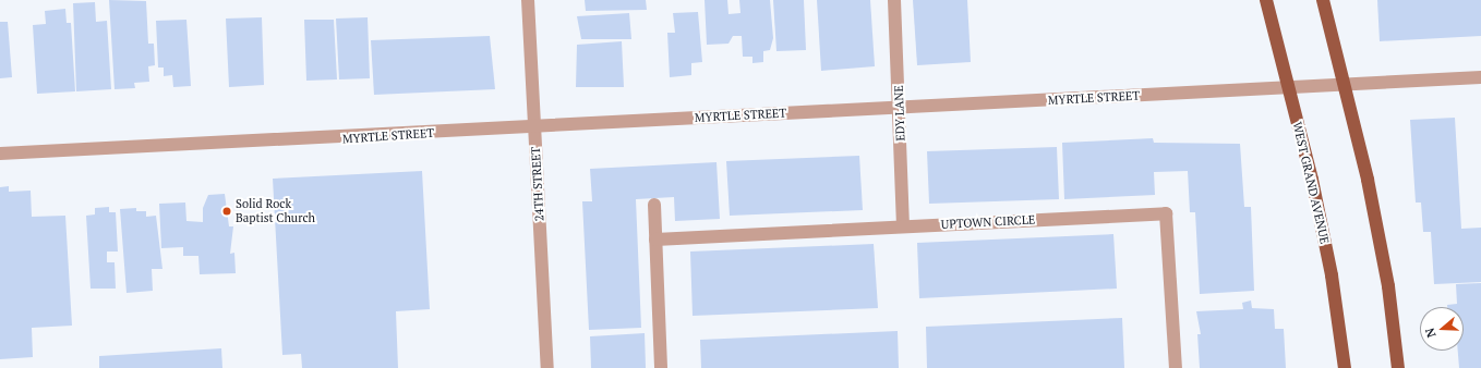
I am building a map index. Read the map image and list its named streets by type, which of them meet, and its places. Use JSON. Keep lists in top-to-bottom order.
{
  "streets": {
    "main road": ["WEST GRAND AVENUE"],
    "street": [
      "MYRTLE STREET",
      "EDY LANE",
      "24TH STREET",
      "UPTOWN CIRCLE"
    ]
  },
  "crossings": [
    ["MYRTLE STREET", "EDY LANE"],
    ["MYRTLE STREET", "WEST GRAND AVENUE"],
    ["MYRTLE STREET", "24TH STREET"],
    ["EDY LANE", "UPTOWN CIRCLE"]
  ],
  "places": ["Solid Rock Baptist Church"],
  "north": "left"
}
